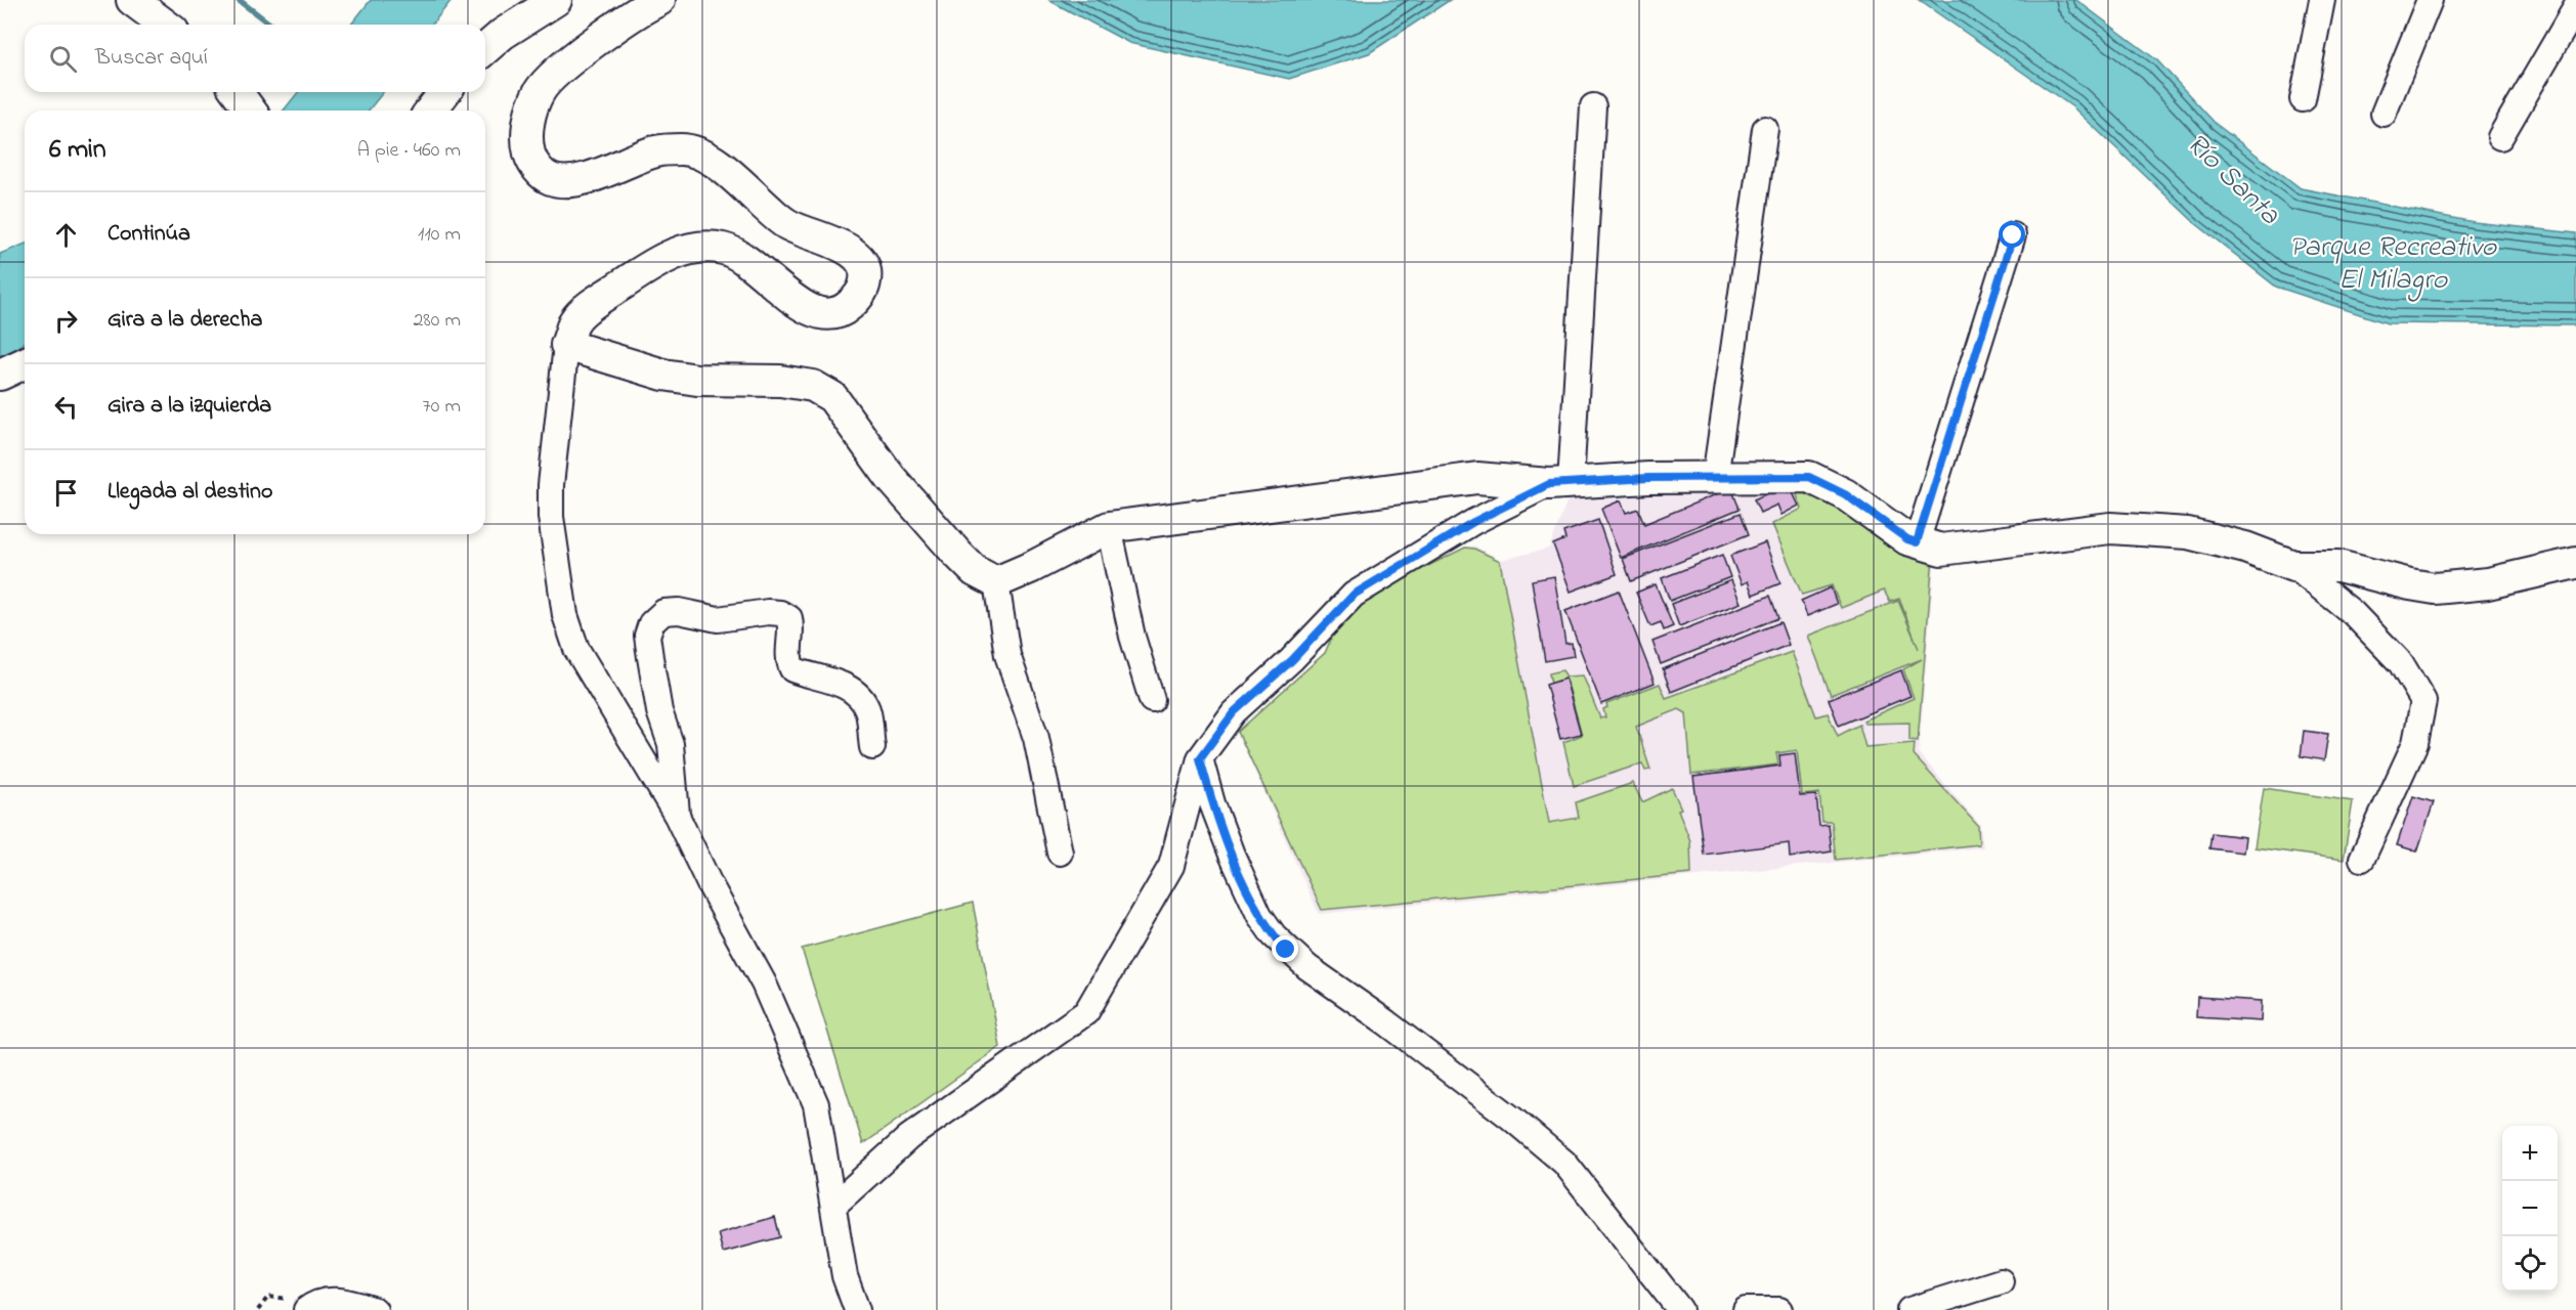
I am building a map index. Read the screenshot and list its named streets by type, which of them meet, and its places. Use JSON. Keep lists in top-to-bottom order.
{
  "water": ["Río Santa", "Parque Recreativo El Milagro"],
  "page": {
    "search": "Buscar aquí",
    "heading": ["6 min", "A pie · 460 m"],
    "list": [
      ["Continúa", "110 m"],
      ["Gira a la derecha", "280 m"],
      ["Gira a la izquierda", "70 m"],
      "Llegada al destino"
    ],
    "map_buttons": ["+", "−"]
  }
}
